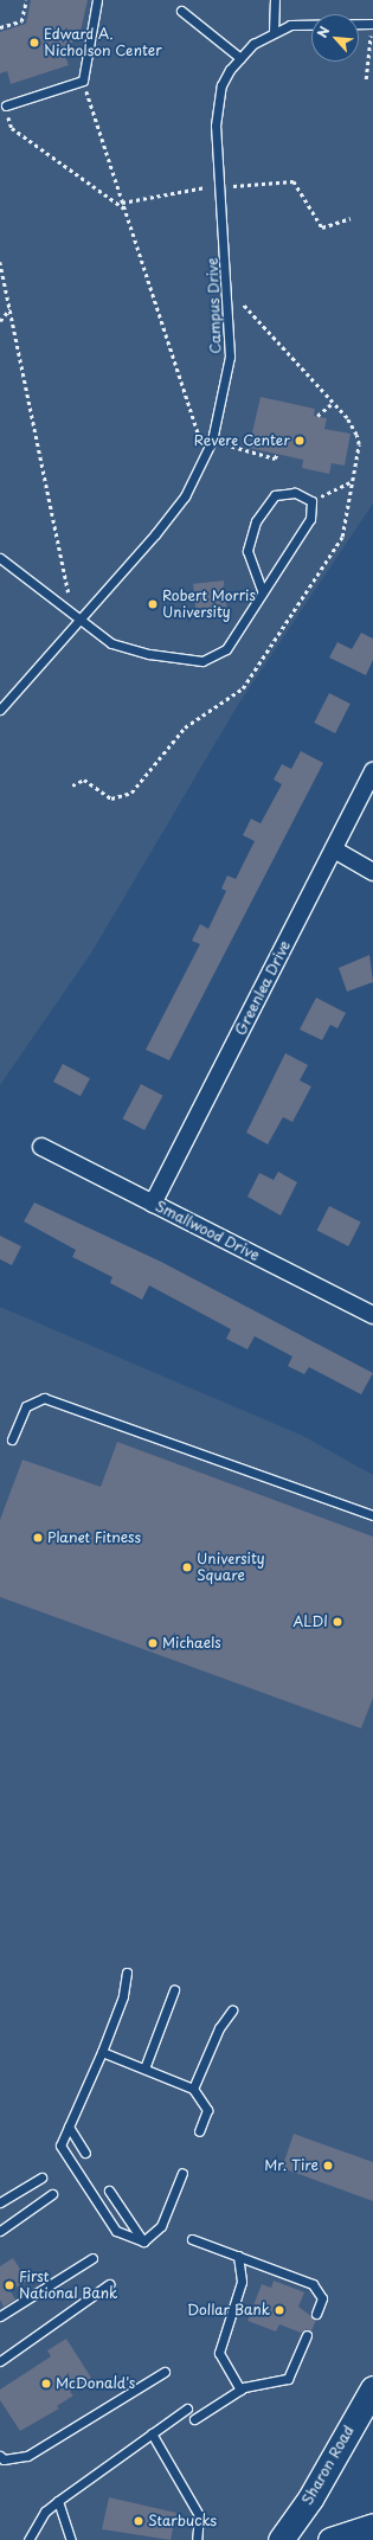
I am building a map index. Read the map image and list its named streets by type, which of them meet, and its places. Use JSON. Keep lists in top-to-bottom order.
{
  "streets": {
    "street": ["Greenlea Drive", "Smallwood Drive", "Sharon Road"],
    "lane": ["Campus Drive"]
  },
  "crossings": [
    ["Greenlea Drive", "Smallwood Drive"]
  ],
  "places": [
    "Edward A. Nicholson Center",
    "Revere Center",
    "Robert Morris University",
    "Planet Fitness",
    "University Square",
    "ALDI",
    "Michaels",
    "Mr. Tire",
    "First National Bank",
    "Dollar Bank",
    "McDonald's",
    "Starbucks"
  ],
  "north": "top left"
}
